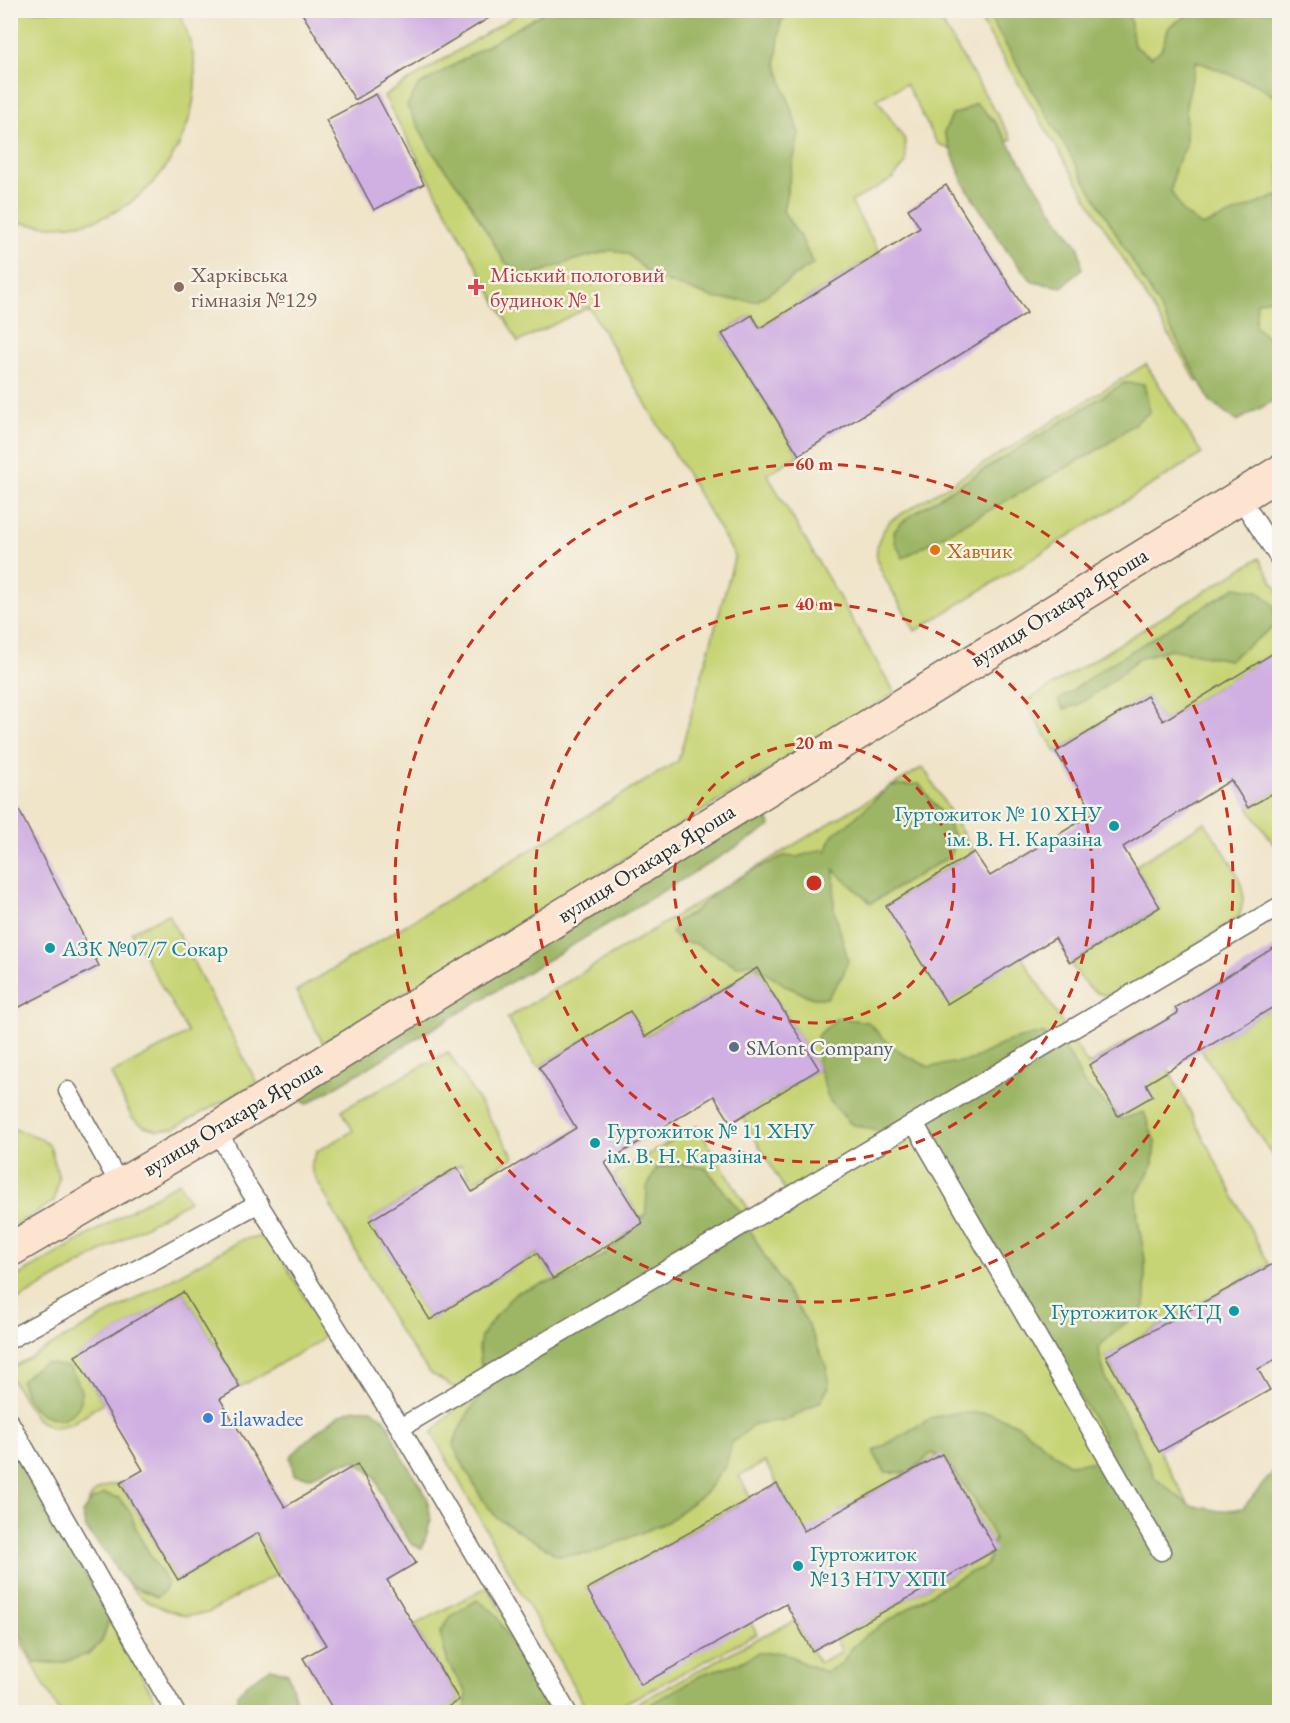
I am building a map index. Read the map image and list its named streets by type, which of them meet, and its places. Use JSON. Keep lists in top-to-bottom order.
{
  "streets": {
    "street": ["вулиця Отакара Яроша"]
  },
  "places": {
    "other": [
      "Харківська гімназія №129",
      "Хавчик",
      "Гуртожиток № 10 ХНУ ім. В. Н. Каразіна",
      "АЗК №07/7 Сокар",
      "SMont Company",
      "Гуртожиток № 11 ХНУ ім. В. Н. Каразіна",
      "Гуртожиток ХКТД",
      "Lilawadee",
      "Гуртожиток №13 НТУ ХПІ"
    ],
    "health": ["Міський пологовий будинок № 1"]
  },
  "rings": ["60 m", "40 m", "20 m"]
}
